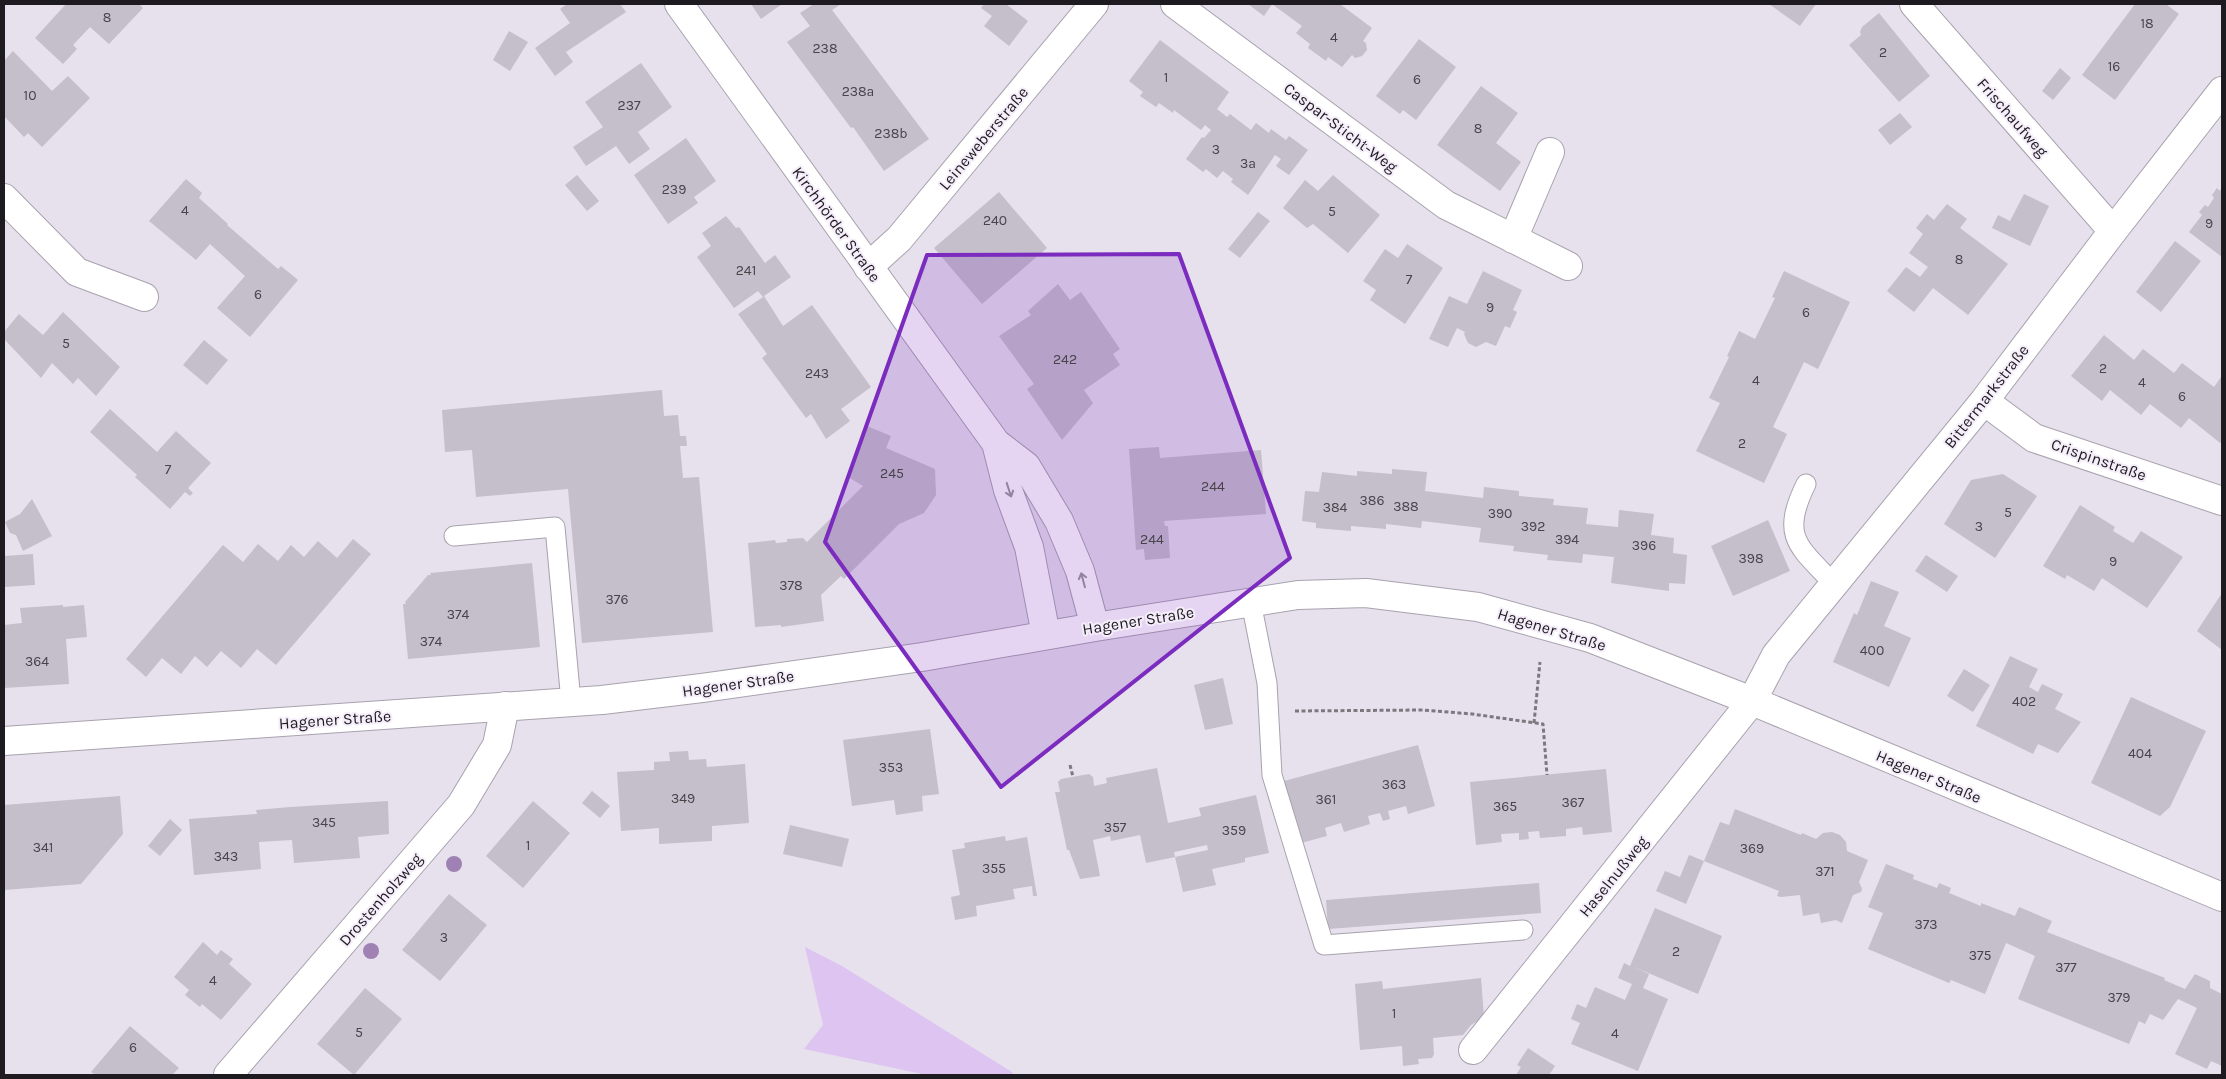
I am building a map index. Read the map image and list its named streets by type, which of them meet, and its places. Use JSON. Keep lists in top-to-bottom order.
{
  "streets": {
    "street": [
      "Frischaufweg",
      "Caspar-Sticht-Weg",
      "Leineweberstraße",
      "Kirchhörder Straße",
      "Bittermarkstraße",
      "Crispinstraße",
      "Hagener Straße",
      "Haselnußweg",
      "Drostenholzweg"
    ]
  },
  "crossings": [
    ["Frischaufweg", "Bittermarkstraße"],
    ["Leineweberstraße", "Kirchhörder Straße"],
    ["Kirchhörder Straße", "Hagener Straße"],
    ["Bittermarkstraße", "Crispinstraße"],
    ["Bittermarkstraße", "Hagener Straße"],
    ["Bittermarkstraße", "Haselnußweg"],
    ["Hagener Straße", "Haselnußweg"],
    ["Hagener Straße", "Drostenholzweg"]
  ],
  "house_numbers": [
    "8",
    "18",
    "4",
    "238",
    "2",
    "16",
    "1",
    "6",
    "238a",
    "10",
    "237",
    "8",
    "238b",
    "3",
    "3a",
    "239",
    "4",
    "5",
    "240",
    "9",
    "8",
    "241",
    "7",
    "6",
    "9",
    "6",
    "5",
    "242",
    "2",
    "243",
    "4",
    "4",
    "6",
    "2",
    "7",
    "245",
    "244",
    "386",
    "388",
    "384",
    "5",
    "390",
    "392",
    "3",
    "244",
    "394",
    "396",
    "398",
    "9",
    "378",
    "376",
    "374",
    "374",
    "400",
    "364",
    "402",
    "404",
    "353",
    "363",
    "349",
    "361",
    "367",
    "365",
    "345",
    "357",
    "359",
    "1",
    "341",
    "369",
    "343",
    "355",
    "371",
    "373",
    "3",
    "2",
    "375",
    "377",
    "4",
    "379",
    "1",
    "5",
    "4",
    "6"
  ]
}
